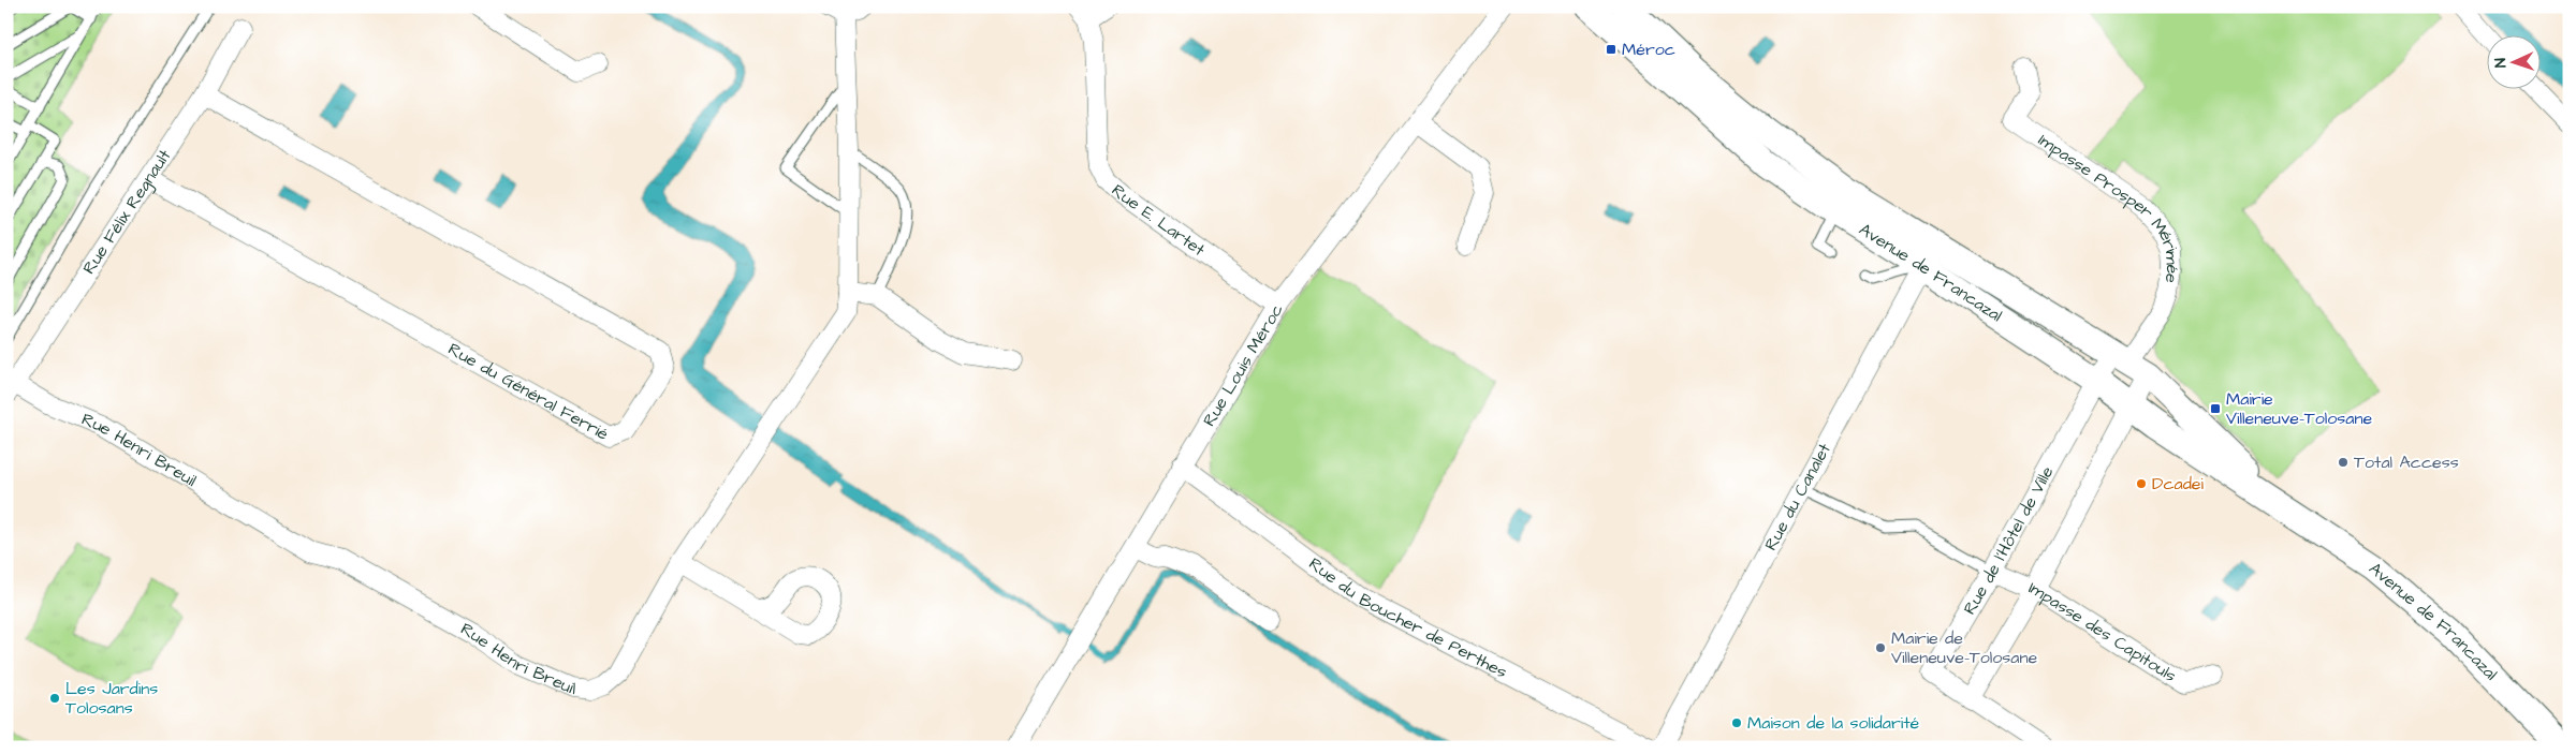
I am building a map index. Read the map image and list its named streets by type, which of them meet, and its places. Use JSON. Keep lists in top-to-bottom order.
{
  "streets": {
    "main road": ["Avenue de Francazal"],
    "street": [
      "Impasse Prosper Mérimée",
      "Rue Félix Regnault",
      "Rue E. Lartet",
      "Rue Louis Méroc",
      "Rue du Général Ferrié",
      "Rue Henri Breuil",
      "Rue du Canalet",
      "Rue de l'Hôtel de Ville",
      "Rue du Boucher de Perthes",
      "Impasse des Capitouls"
    ]
  },
  "crossings": [
    ["Impasse Prosper Mérimée", "Avenue de Francazal"],
    ["Impasse Prosper Mérimée", "Rue de l'Hôtel de Ville"],
    ["Rue Félix Regnault", "Rue du Général Ferrié"],
    ["Rue Félix Regnault", "Rue Henri Breuil"],
    ["Rue E. Lartet", "Rue Louis Méroc"],
    ["Avenue de Francazal", "Rue du Canalet"],
    ["Avenue de Francazal", "Rue de l'Hôtel de Ville"],
    ["Rue Louis Méroc", "Rue du Boucher de Perthes"],
    ["Rue de l'Hôtel de Ville", "Impasse des Capitouls"]
  ],
  "places": {
    "transit": ["Méroc", "Mairie Villeneuve-Tolosane"],
    "other": [
      "Total Access",
      "Dcadei",
      "Mairie de Villeneuve-Tolosane",
      "Les Jardins Tolosans",
      "Maison de la solidarité"
    ]
  },
  "north": "left"
}
